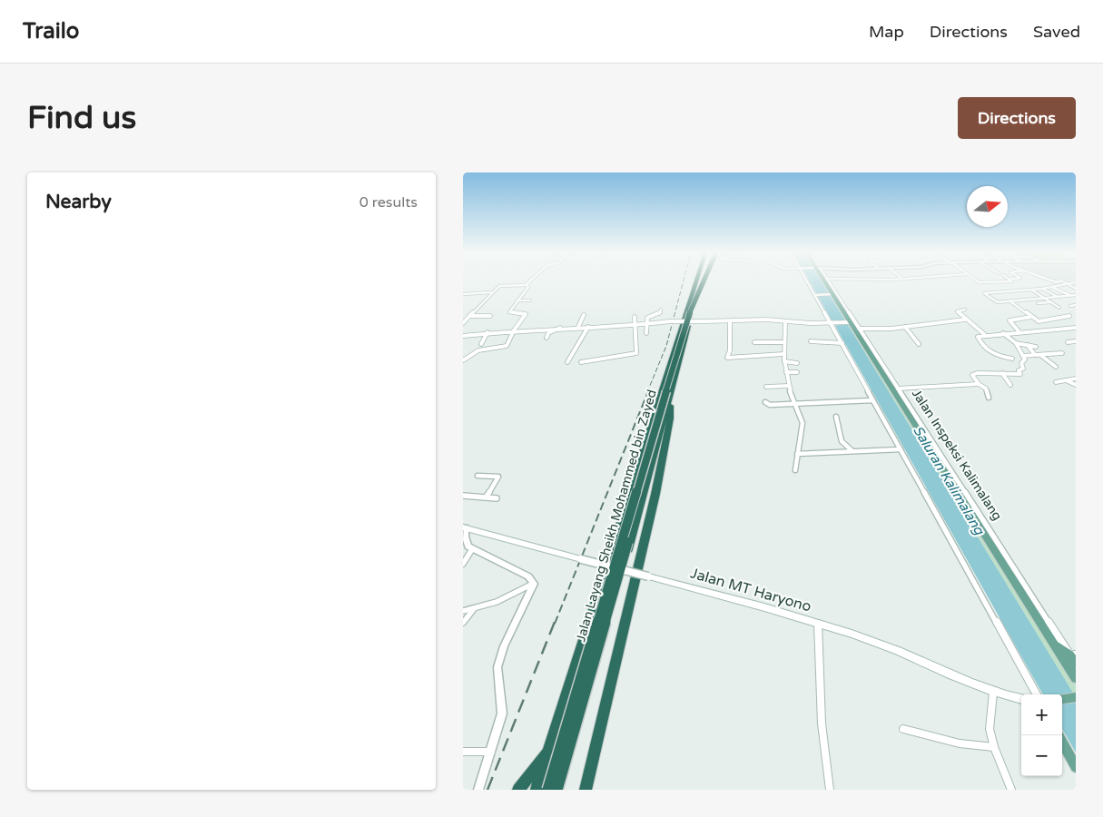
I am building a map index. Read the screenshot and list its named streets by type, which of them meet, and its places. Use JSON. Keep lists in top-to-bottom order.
{
  "streets": {
    "highway": ["Jalan Layang Sheikh Mohammed bin Zayed"],
    "main road": ["Jalan Inspeksi Kalimalang", "Jalan MT Haryono"]
  },
  "water": ["Saluran Kalimalang"],
  "north": "right",
  "page": {
    "header": "Trailo",
    "nav": ["Map", "Directions", "Saved"],
    "buttons": "Directions",
    "title": "Find us",
    "heading": ["Nearby", "0 results"],
    "map_buttons": ["+", "−"]
  }
}
